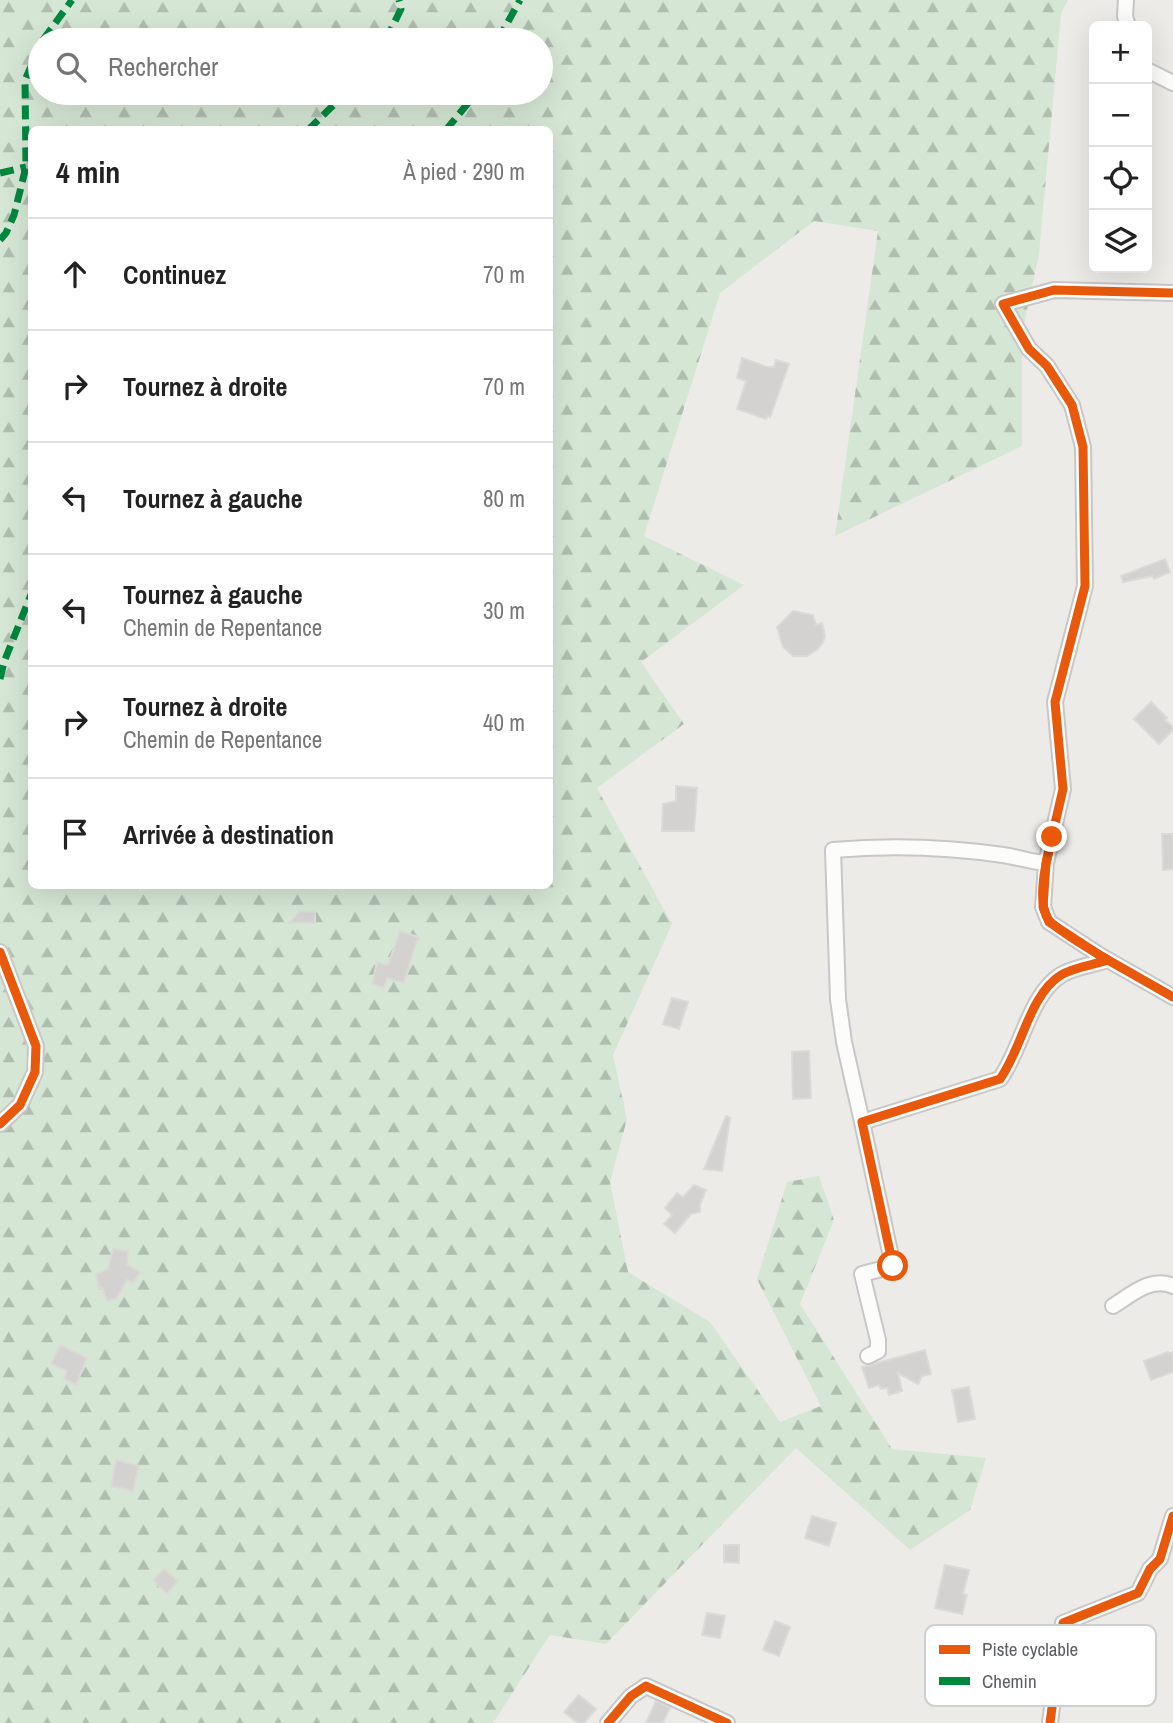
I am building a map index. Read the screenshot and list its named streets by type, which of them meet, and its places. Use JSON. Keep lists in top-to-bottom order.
{
  "legend": ["Piste cyclable", "Chemin"],
  "page": {
    "map_buttons": ["+", "−"],
    "search": "Rechercher",
    "heading": ["4 min", "À pied · 290 m"],
    "list": [
      ["Continuez", "70 m"],
      ["Tournez à droite", "70 m"],
      ["Tournez à gauche", "80 m"],
      ["Tournez à gauche", "Chemin de Repentance", "30 m"],
      ["Tournez à droite", "Chemin de Repentance", "40 m"],
      "Arrivée à destination"
    ]
  }
}
